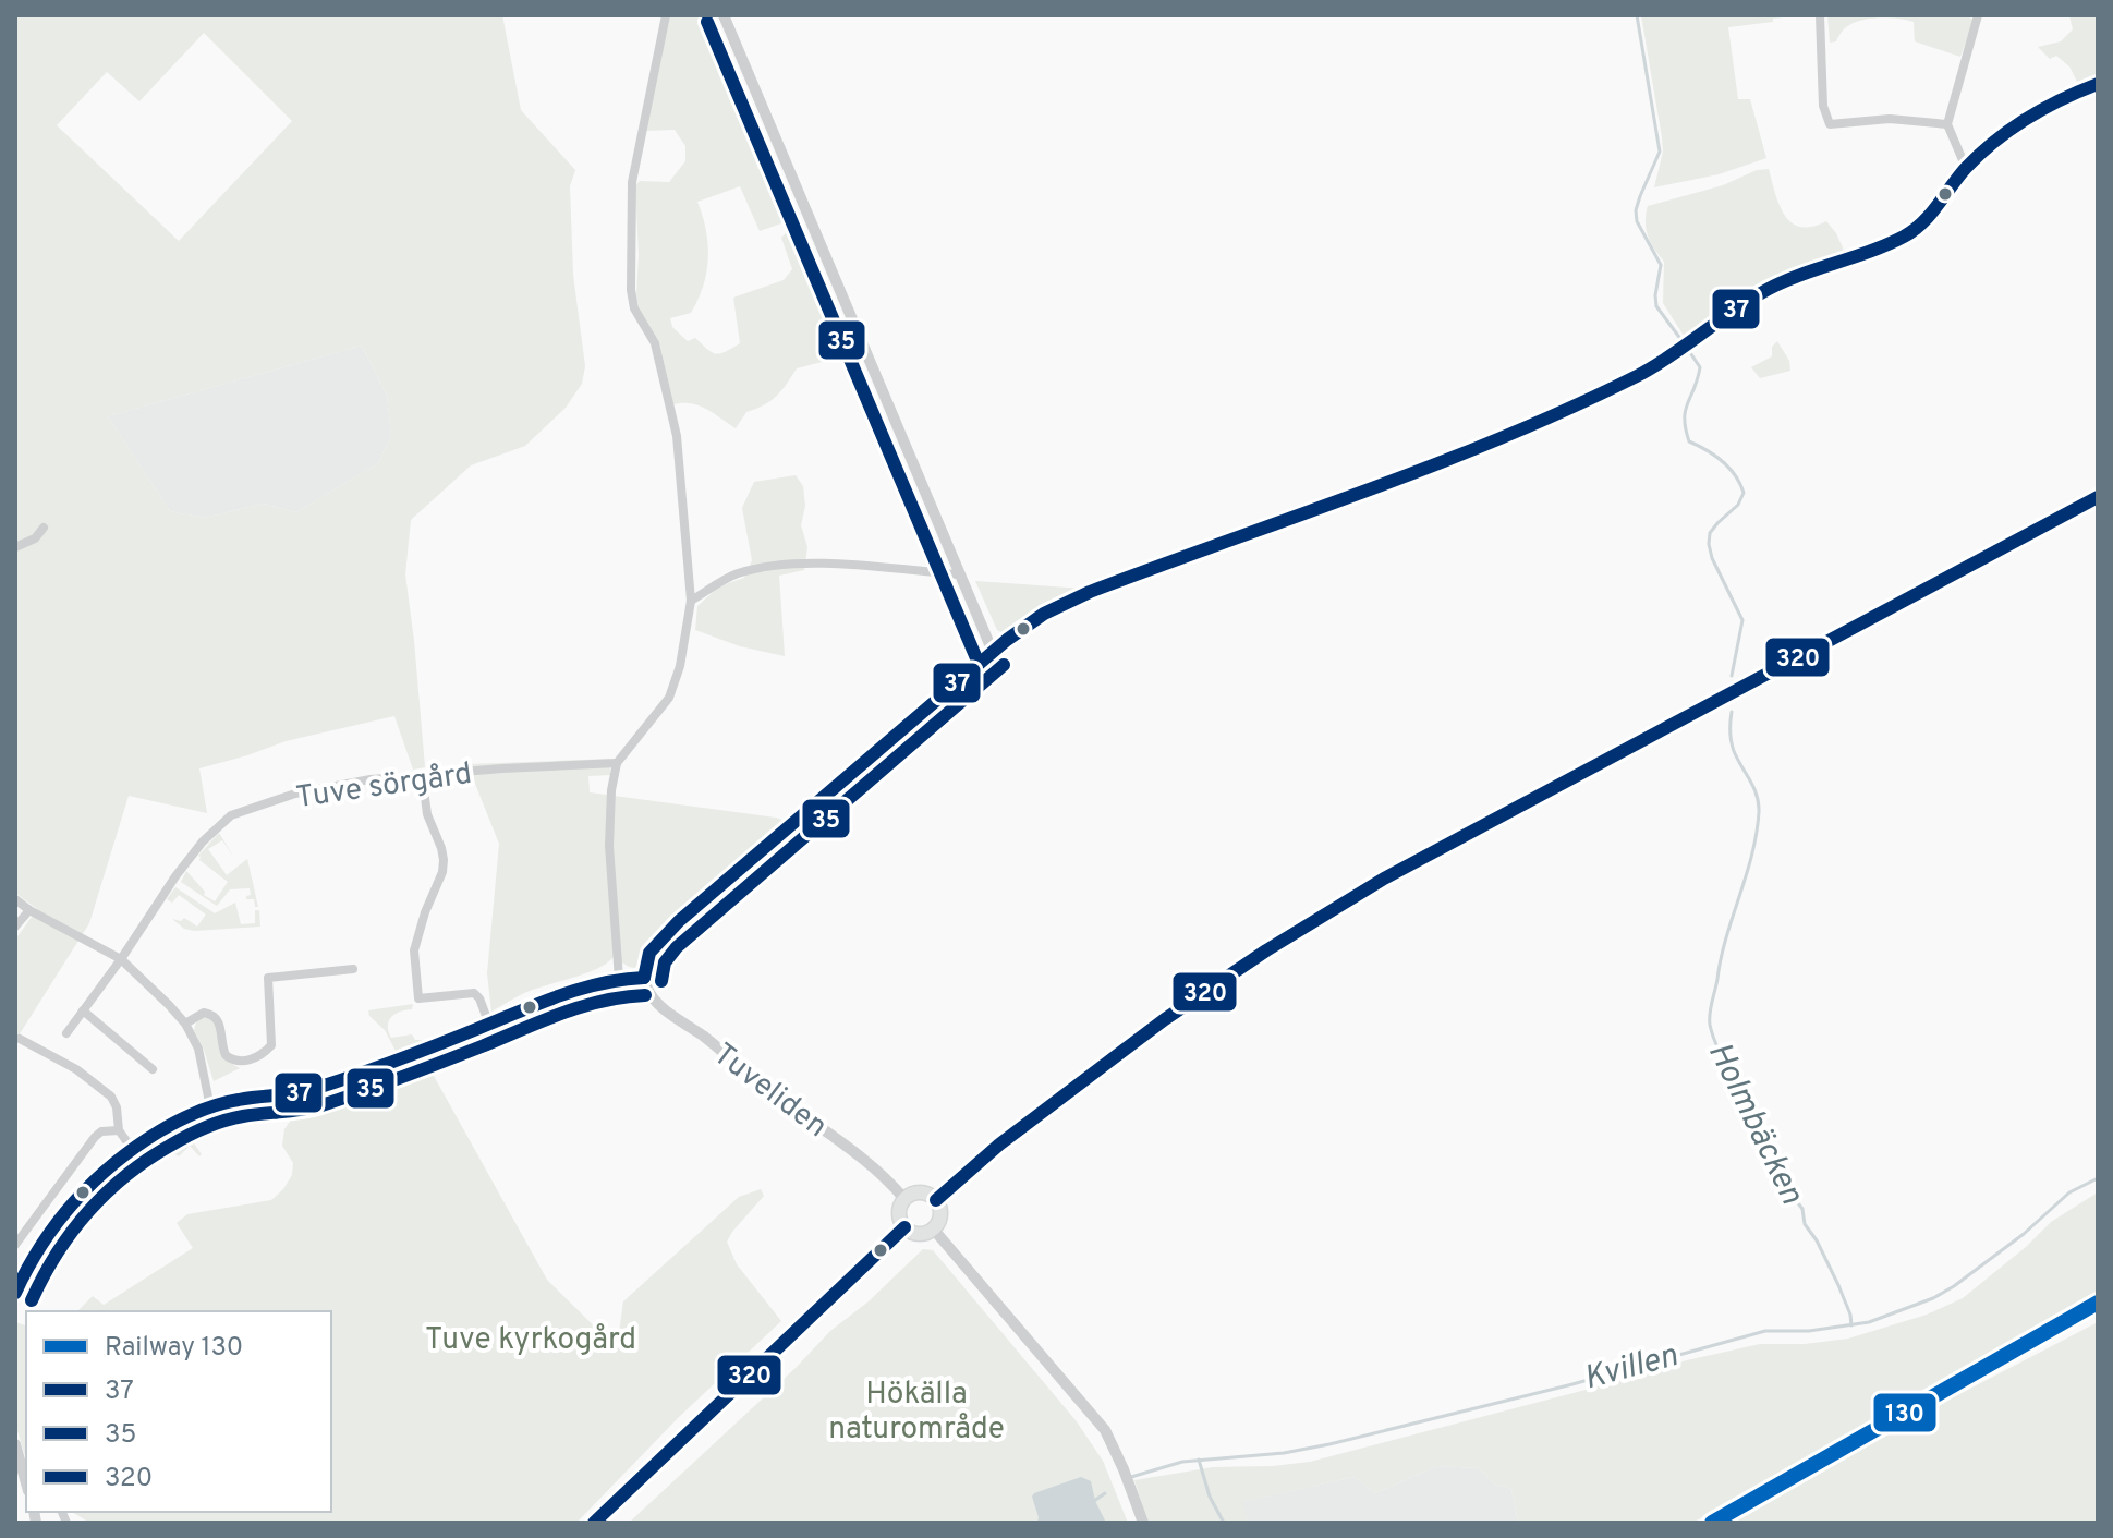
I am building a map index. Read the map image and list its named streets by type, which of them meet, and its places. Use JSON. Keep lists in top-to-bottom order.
{
  "streets": {
    "street": ["Tuve sörgård", "Tuveliden"]
  },
  "water": ["Holmbäcken", "Kvillen"],
  "parks": ["Tuve kyrkogård", "Hökälla naturområde"],
  "lines": [
    "transit line 35",
    "transit line 37",
    "transit line 320",
    "rail line 130"
  ],
  "legend": [
    "Railway 130",
    "37",
    "35",
    "320"
  ]
}
